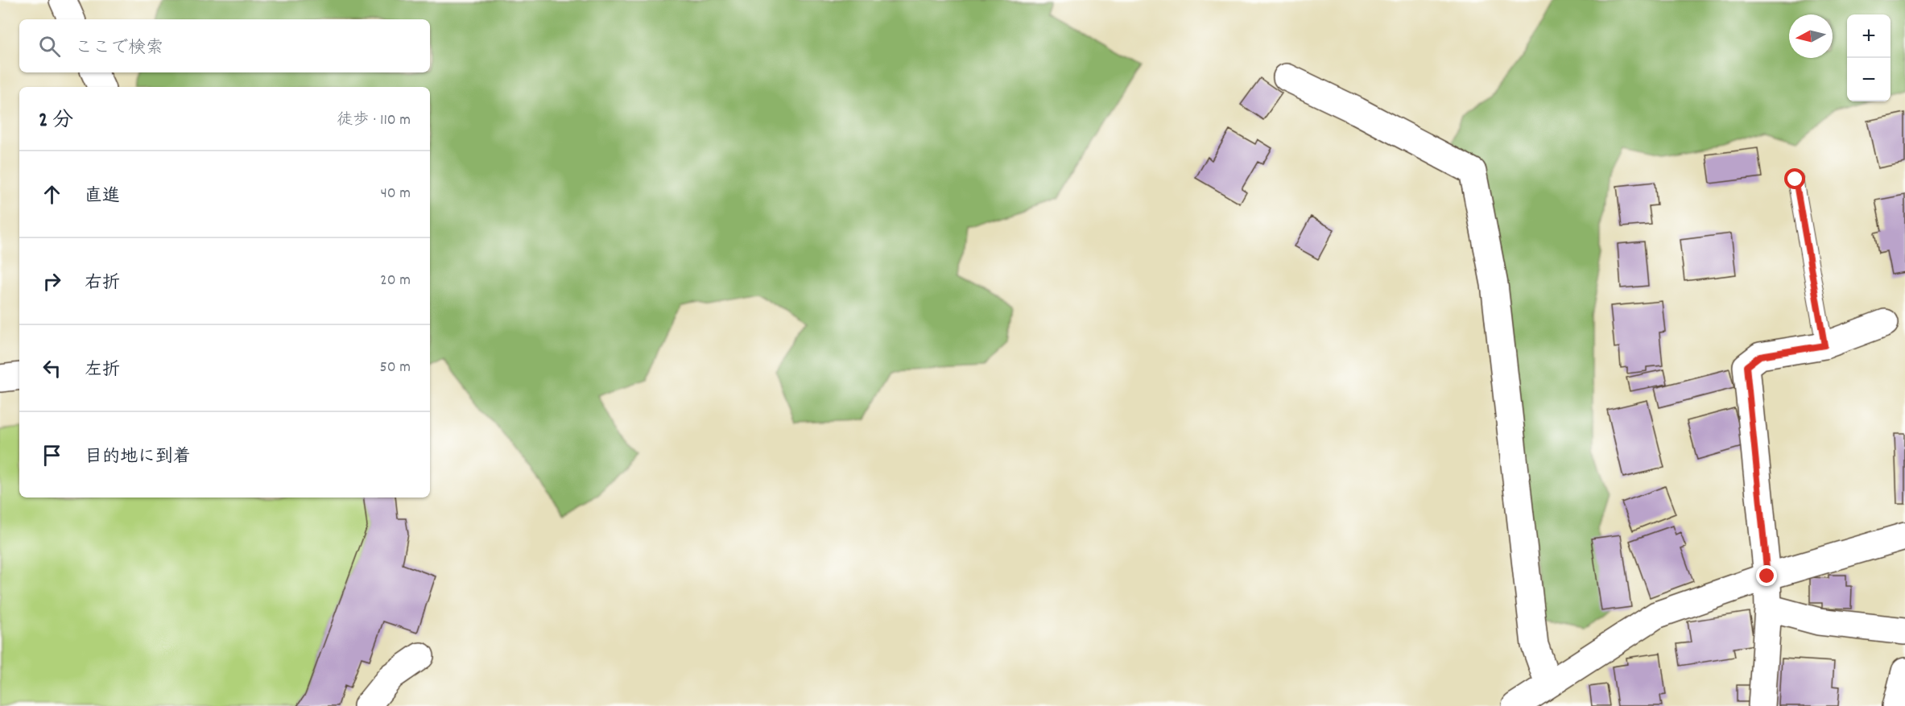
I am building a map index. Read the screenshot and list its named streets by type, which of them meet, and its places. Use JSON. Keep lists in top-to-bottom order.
{
  "north": "left",
  "page": {
    "map_buttons": ["+", "−"],
    "search": "ここで検索",
    "heading": ["2 分", "徒歩 · 110 m"],
    "list": [
      ["直進", "40 m"],
      ["右折", "20 m"],
      ["左折", "50 m"],
      "目的地に到着"
    ]
  }
}
